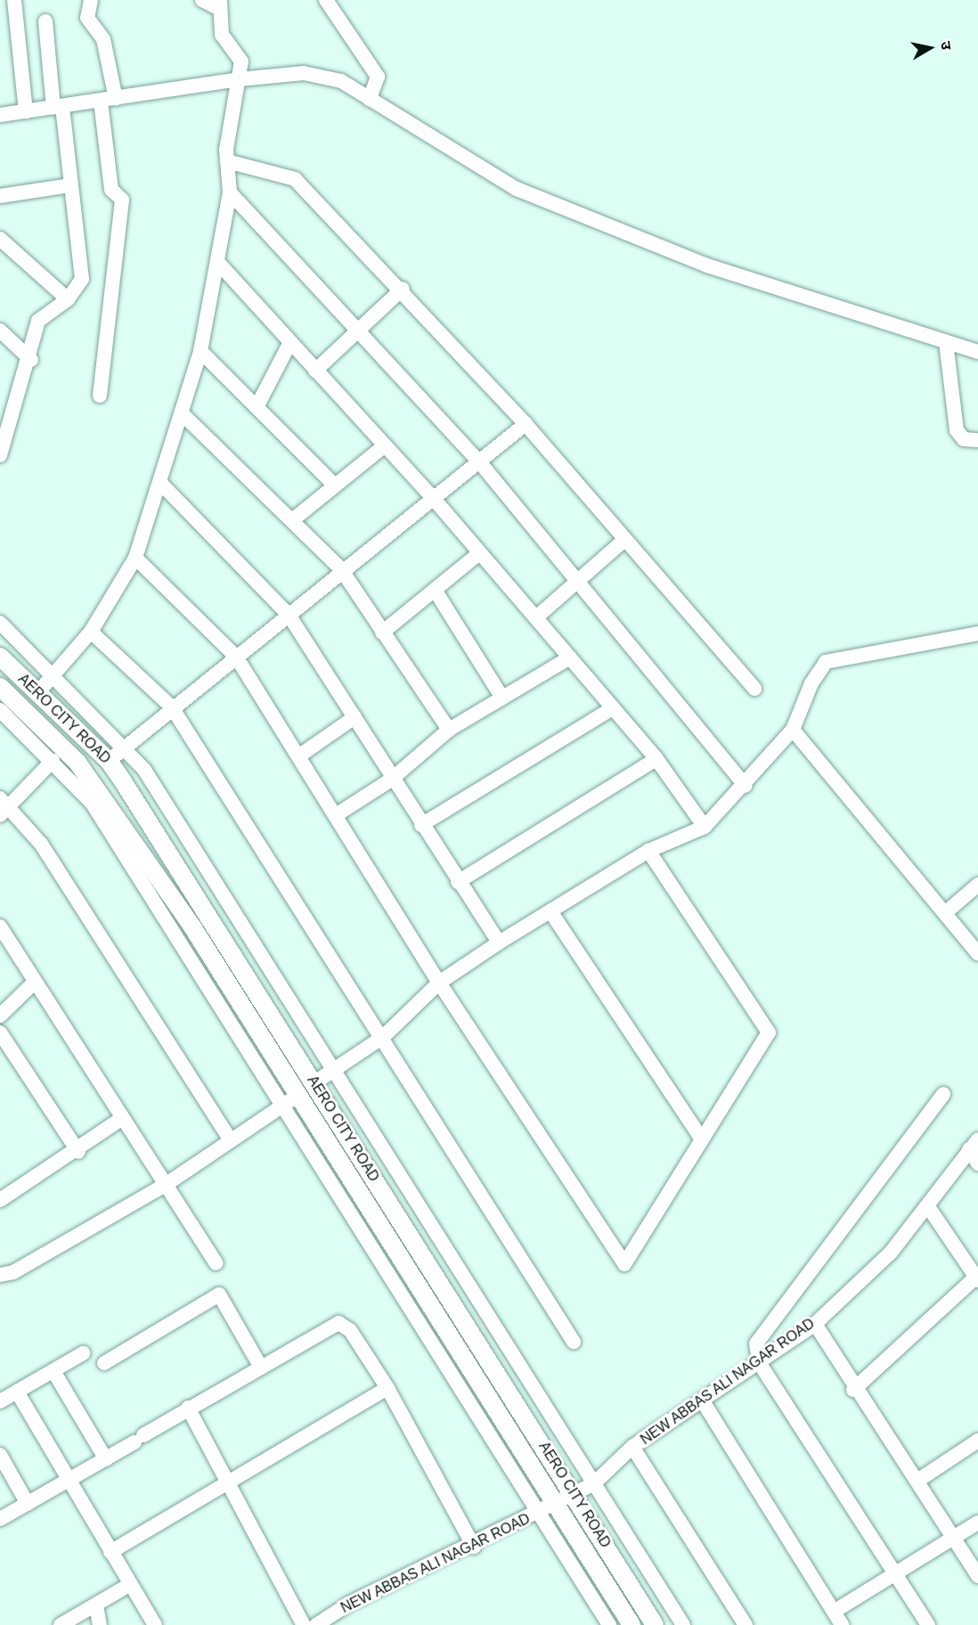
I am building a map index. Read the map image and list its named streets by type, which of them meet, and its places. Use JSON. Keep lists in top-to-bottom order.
{
  "streets": {
    "street": ["AERO CITY ROAD", "NEW ABBAS ALI NAGAR ROAD"]
  },
  "crossings": [
    ["AERO CITY ROAD", "NEW ABBAS ALI NAGAR ROAD"]
  ],
  "north": "right"
}
